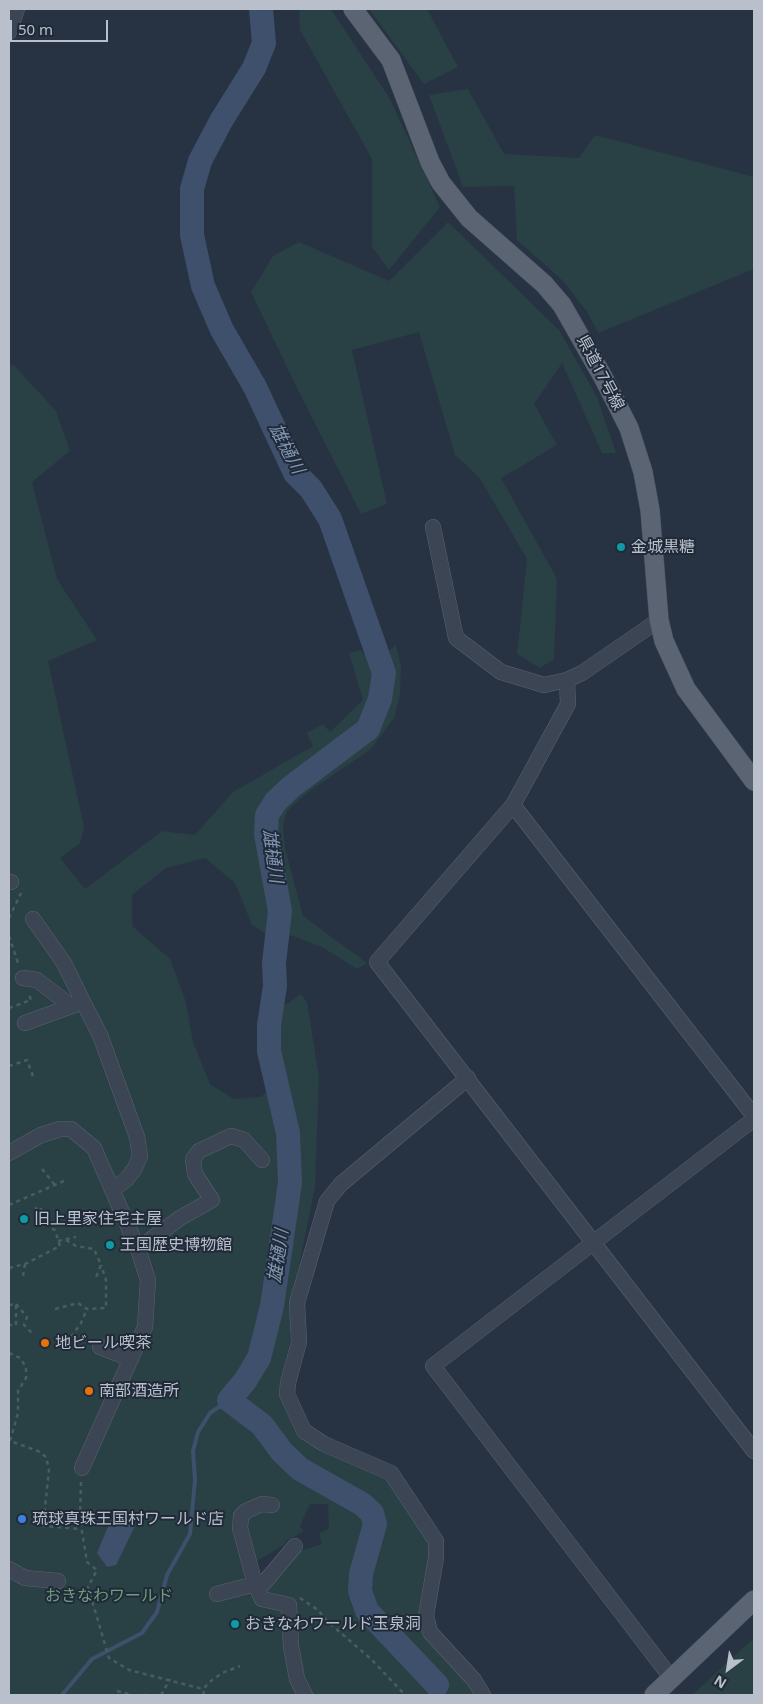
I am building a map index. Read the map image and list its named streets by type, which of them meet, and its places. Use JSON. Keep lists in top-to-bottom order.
{
  "streets": {
    "main road": ["県道17号線"]
  },
  "water": ["雄樋川"],
  "parks": ["おきなわワールド"],
  "places": [
    "金城黒糖",
    "旧上里家住宅主屋",
    "王国歴史博物館",
    "地ビール喫茶",
    "南部酒造所",
    "琉球真珠王国村ワールド店",
    "おきなわワールド玉泉洞"
  ],
  "scale_bar": "50 m",
  "north": "bottom left"
}
